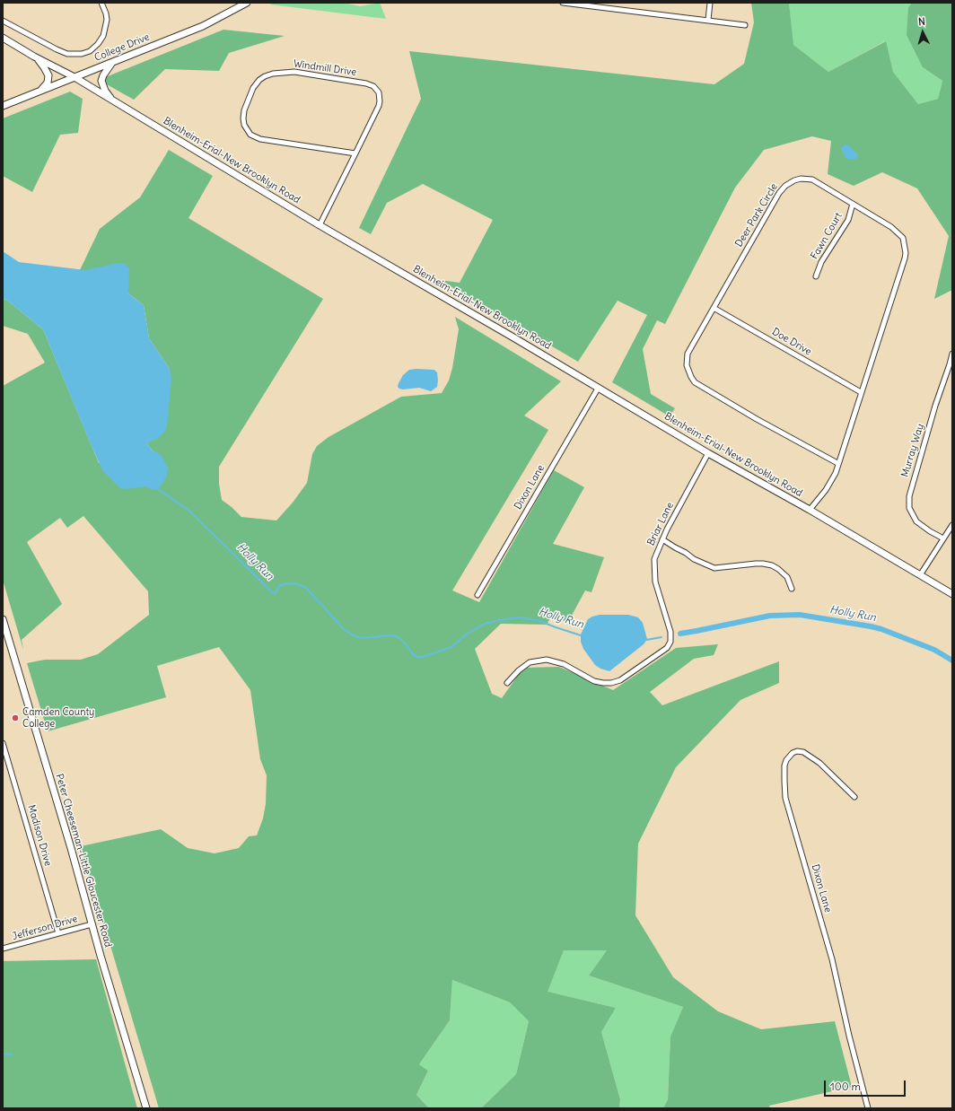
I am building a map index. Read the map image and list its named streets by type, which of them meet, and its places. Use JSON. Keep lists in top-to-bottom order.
{
  "streets": {
    "main road": ["College Drive", "Blenheim-Erial-New Brooklyn Road", "Peter Cheeseman-Little Gloucester Road"],
    "street": [
      "Windmill Drive",
      "Deer Park Circle",
      "Fawn Court",
      "Doe Drive",
      "Murray Way",
      "Dixon Lane",
      "Briar Lane",
      "Madison Drive",
      "Jefferson Drive"
    ]
  },
  "crossings": [
    ["College Drive", "Blenheim-Erial-New Brooklyn Road"],
    ["Windmill Drive", "Blenheim-Erial-New Brooklyn Road"],
    ["Blenheim-Erial-New Brooklyn Road", "Deer Park Circle"],
    ["Blenheim-Erial-New Brooklyn Road", "Dixon Lane"],
    ["Blenheim-Erial-New Brooklyn Road", "Briar Lane"],
    ["Deer Park Circle", "Fawn Court"],
    ["Deer Park Circle", "Doe Drive"],
    ["Madison Drive", "Jefferson Drive"],
    ["Peter Cheeseman-Little Gloucester Road", "Jefferson Drive"]
  ],
  "water": ["Holly Run"],
  "places": ["Camden County College"],
  "scale_bar": "100 m",
  "north": "top"
}
